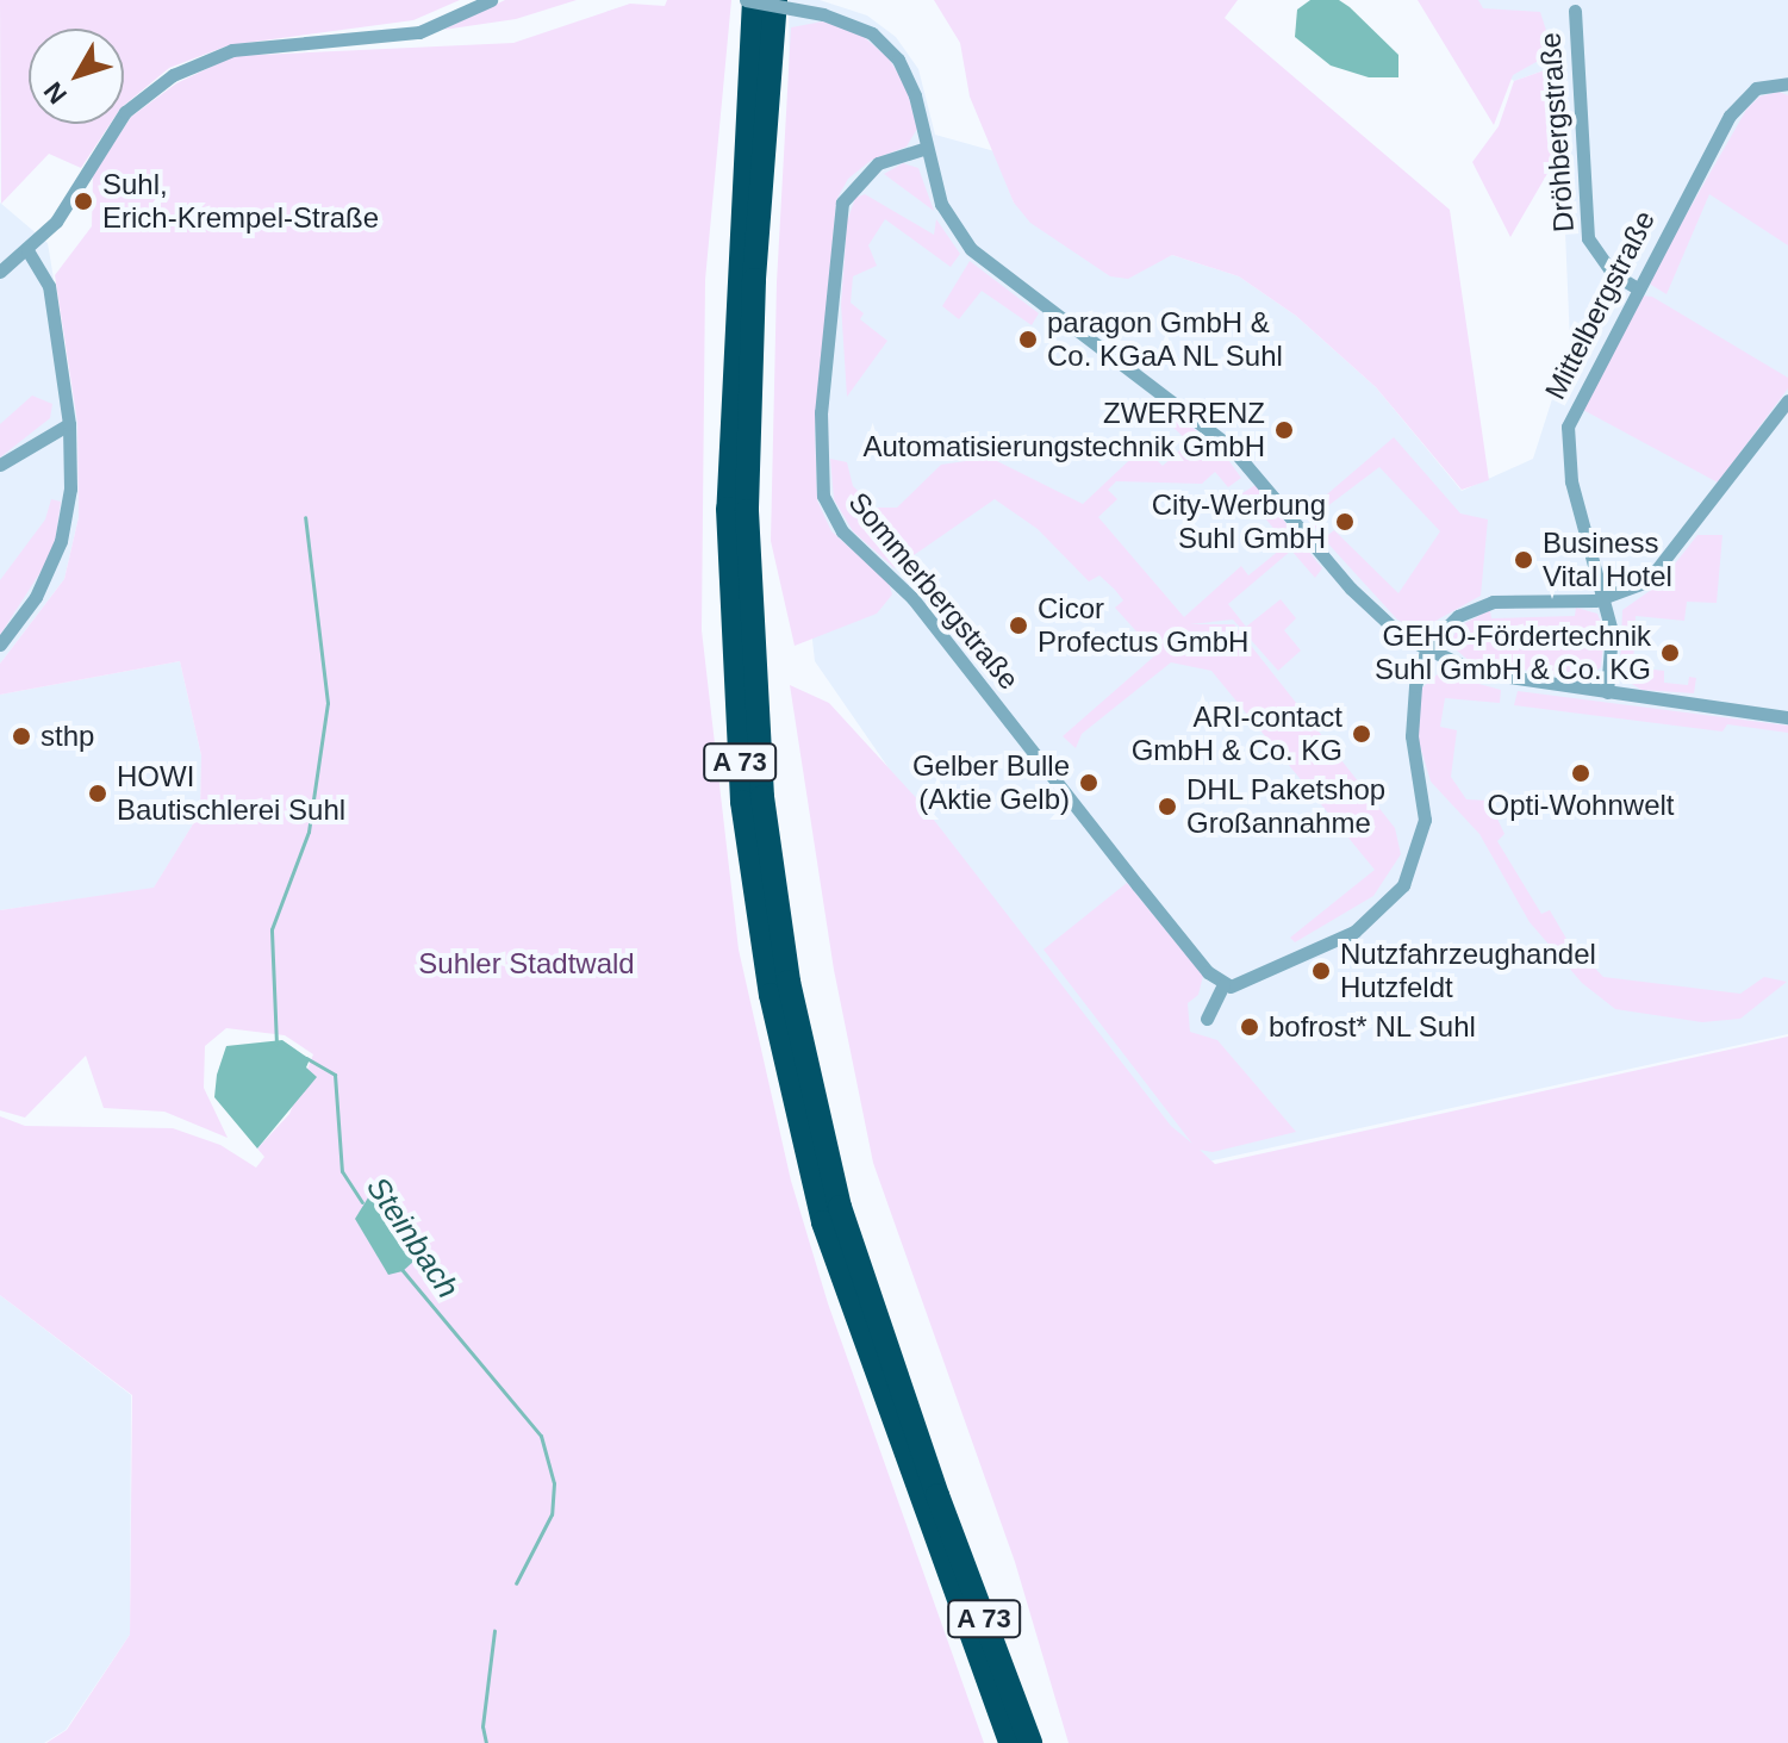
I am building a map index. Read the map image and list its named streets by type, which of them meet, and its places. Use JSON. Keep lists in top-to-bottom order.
{
  "streets": {
    "highway": ["A 73"],
    "street": ["Dröhbergstraße", "Mittelbergstraße", "Sommerbergstraße"]
  },
  "crossings": [
    ["Dröhbergstraße", "Mittelbergstraße"]
  ],
  "water": ["Steinbach"],
  "parks": ["Suhler Stadtwald"],
  "places": [
    "Suhl, Erich-Krempel-Straße",
    "paragon GmbH & Co. KGaA NL Suhl",
    "ZWERRENZ Automatisierungstechnik GmbH",
    "City-Werbung Suhl GmbH",
    "Business Vital Hotel",
    "Cicor Profectus GmbH",
    "GEHO-Fördertechnik Suhl GmbH & Co. KG",
    "ARI-contact GmbH & Co. KG",
    "sthp",
    "Opti-Wohnwelt",
    "Gelber Bulle (Aktie Gelb)",
    "HOWI Bautischlerei Suhl",
    "DHL Paketshop Großannahme",
    "Nutzfahrzeughandel Hutzfeldt",
    "bofrost* NL Suhl"
  ],
  "north": "bottom left"
}
